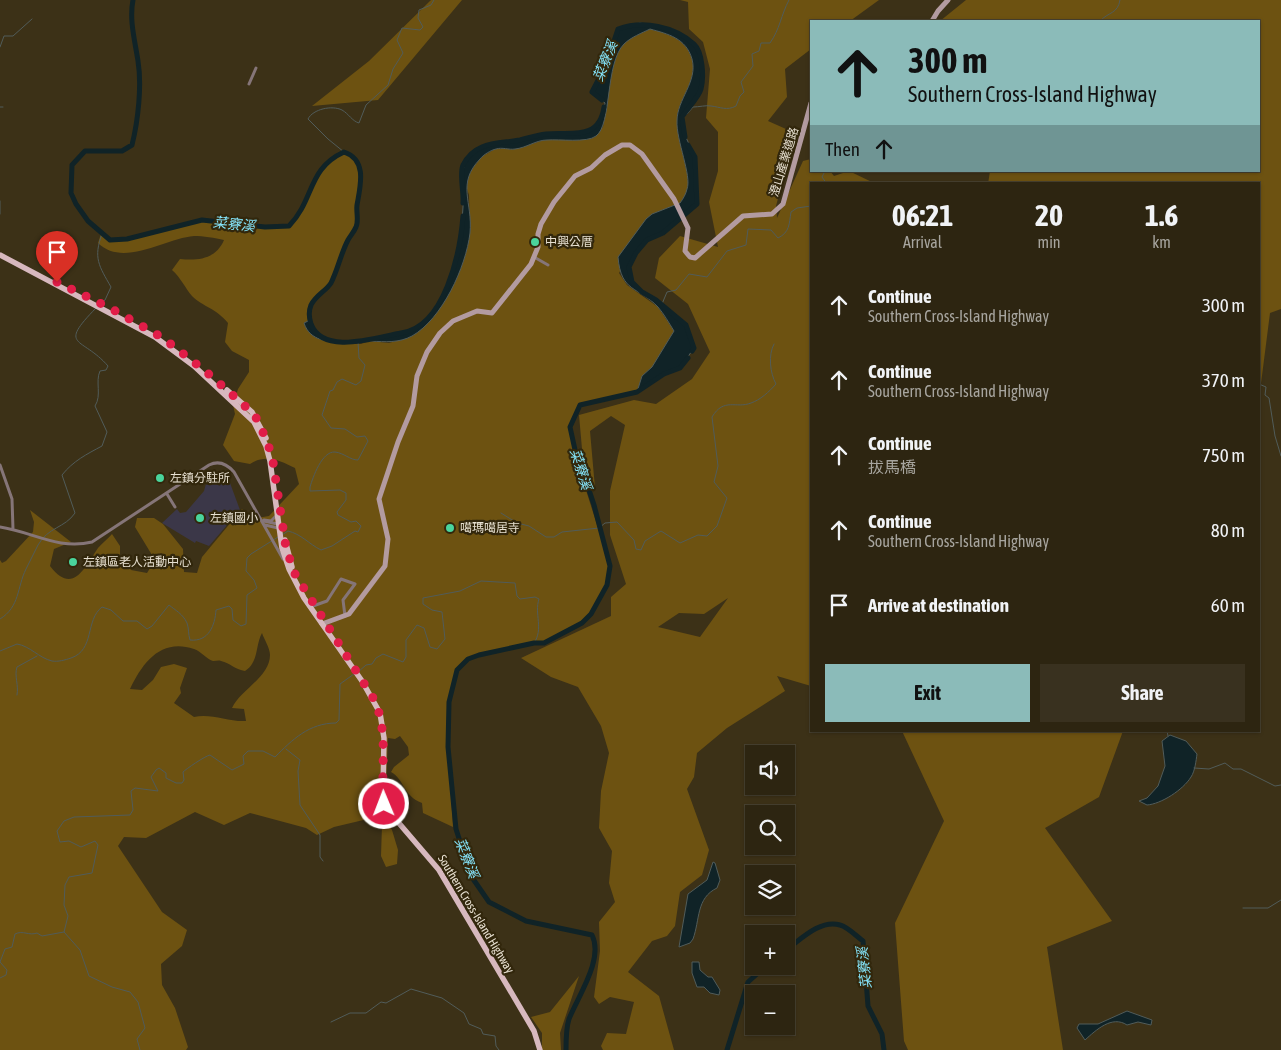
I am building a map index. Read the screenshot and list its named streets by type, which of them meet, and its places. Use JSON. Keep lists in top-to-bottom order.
{
  "streets": {
    "main road": ["Southern Cross-Island Highway"],
    "street": ["澄山產業道路"]
  },
  "water": ["菜竂溪"],
  "places": [
    "中興公厝",
    "左鎮分駐所",
    "左鎮國小",
    "噶瑪噶居寺",
    "左鎮區老人活動中心"
  ],
  "page": {
    "turn": ["300 m", "Southern Cross-Island Highway"],
    "then": "Then",
    "eta": [
      "06:21",
      "Arrival",
      "20",
      "min",
      "1.6",
      "km"
    ],
    "list": [
      {
        "name": "Continue",
        "note": "Southern Cross-Island Highway",
        "value": "300 m"
      },
      {
        "name": "Continue",
        "note": "Southern Cross-Island Highway",
        "value": "370 m"
      },
      {
        "name": "Continue",
        "note": "拔馬橋",
        "value": "750 m"
      },
      {
        "name": "Continue",
        "note": "Southern Cross-Island Highway",
        "value": "80 m"
      },
      {
        "name": "Arrive at destination",
        "value": "60 m"
      }
    ],
    "buttons": ["Exit", "Share"],
    "map_buttons": ["+", "−"]
  }
}
